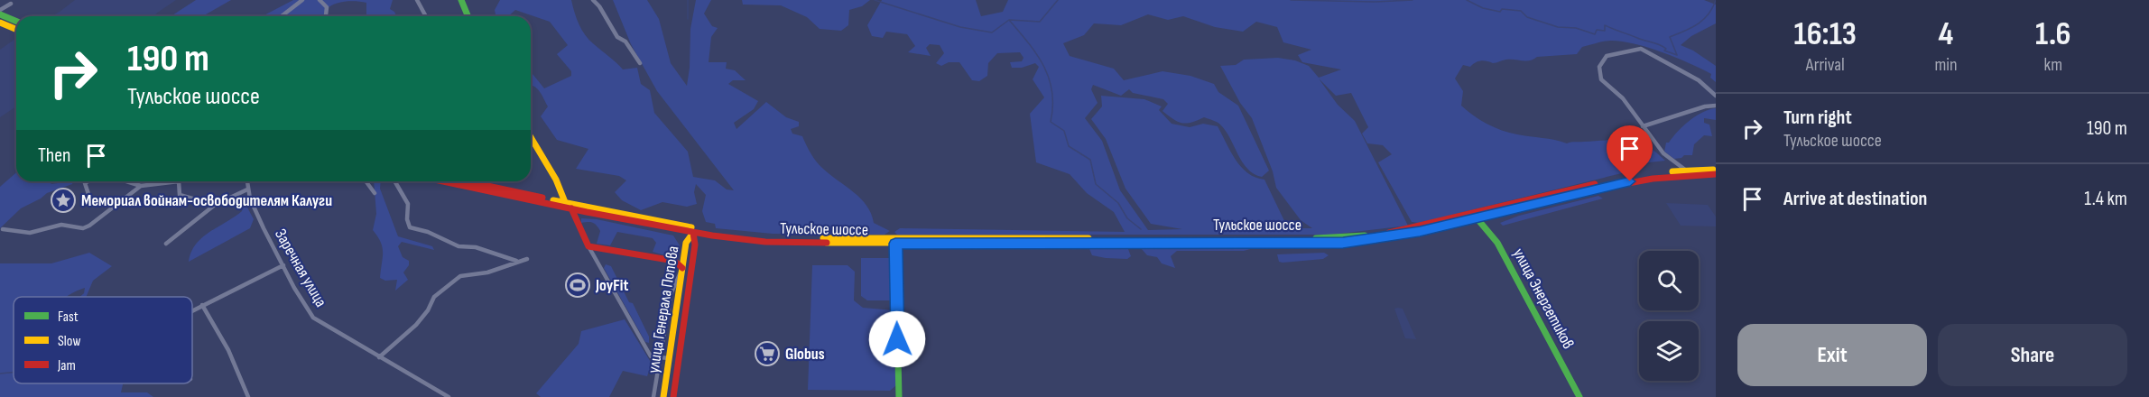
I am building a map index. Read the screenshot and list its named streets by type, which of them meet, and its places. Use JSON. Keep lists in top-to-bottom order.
{
  "streets": {
    "main road": ["Тульское шоссе", "улица Энергетиков", "улица Генерала Попова"],
    "street": ["Заречная улица"]
  },
  "crossings": [
    ["Тульское шоссе", "улица Энергетиков"],
    ["Тульское шоссе", "улица Генерала Попова"]
  ],
  "places": {
    "place": ["Мемориал войнам-освободителям Калуги"],
    "sports": ["JoyFit"],
    "supermarket": ["Globus"]
  },
  "legend": ["Fast", "Slow", "Jam"],
  "page": {
    "eta": [
      "16:13",
      "Arrival",
      "4",
      "min",
      "1.6",
      "km"
    ],
    "turn": ["190 m", "Тульское шоссе"],
    "list": [
      {
        "name": "Turn right",
        "note": "Тульское шоссе",
        "value": "190 m"
      },
      {
        "name": "Arrive at destination",
        "value": "1.4 km"
      }
    ],
    "then": "Then",
    "buttons": ["Exit", "Share"]
  }
}
